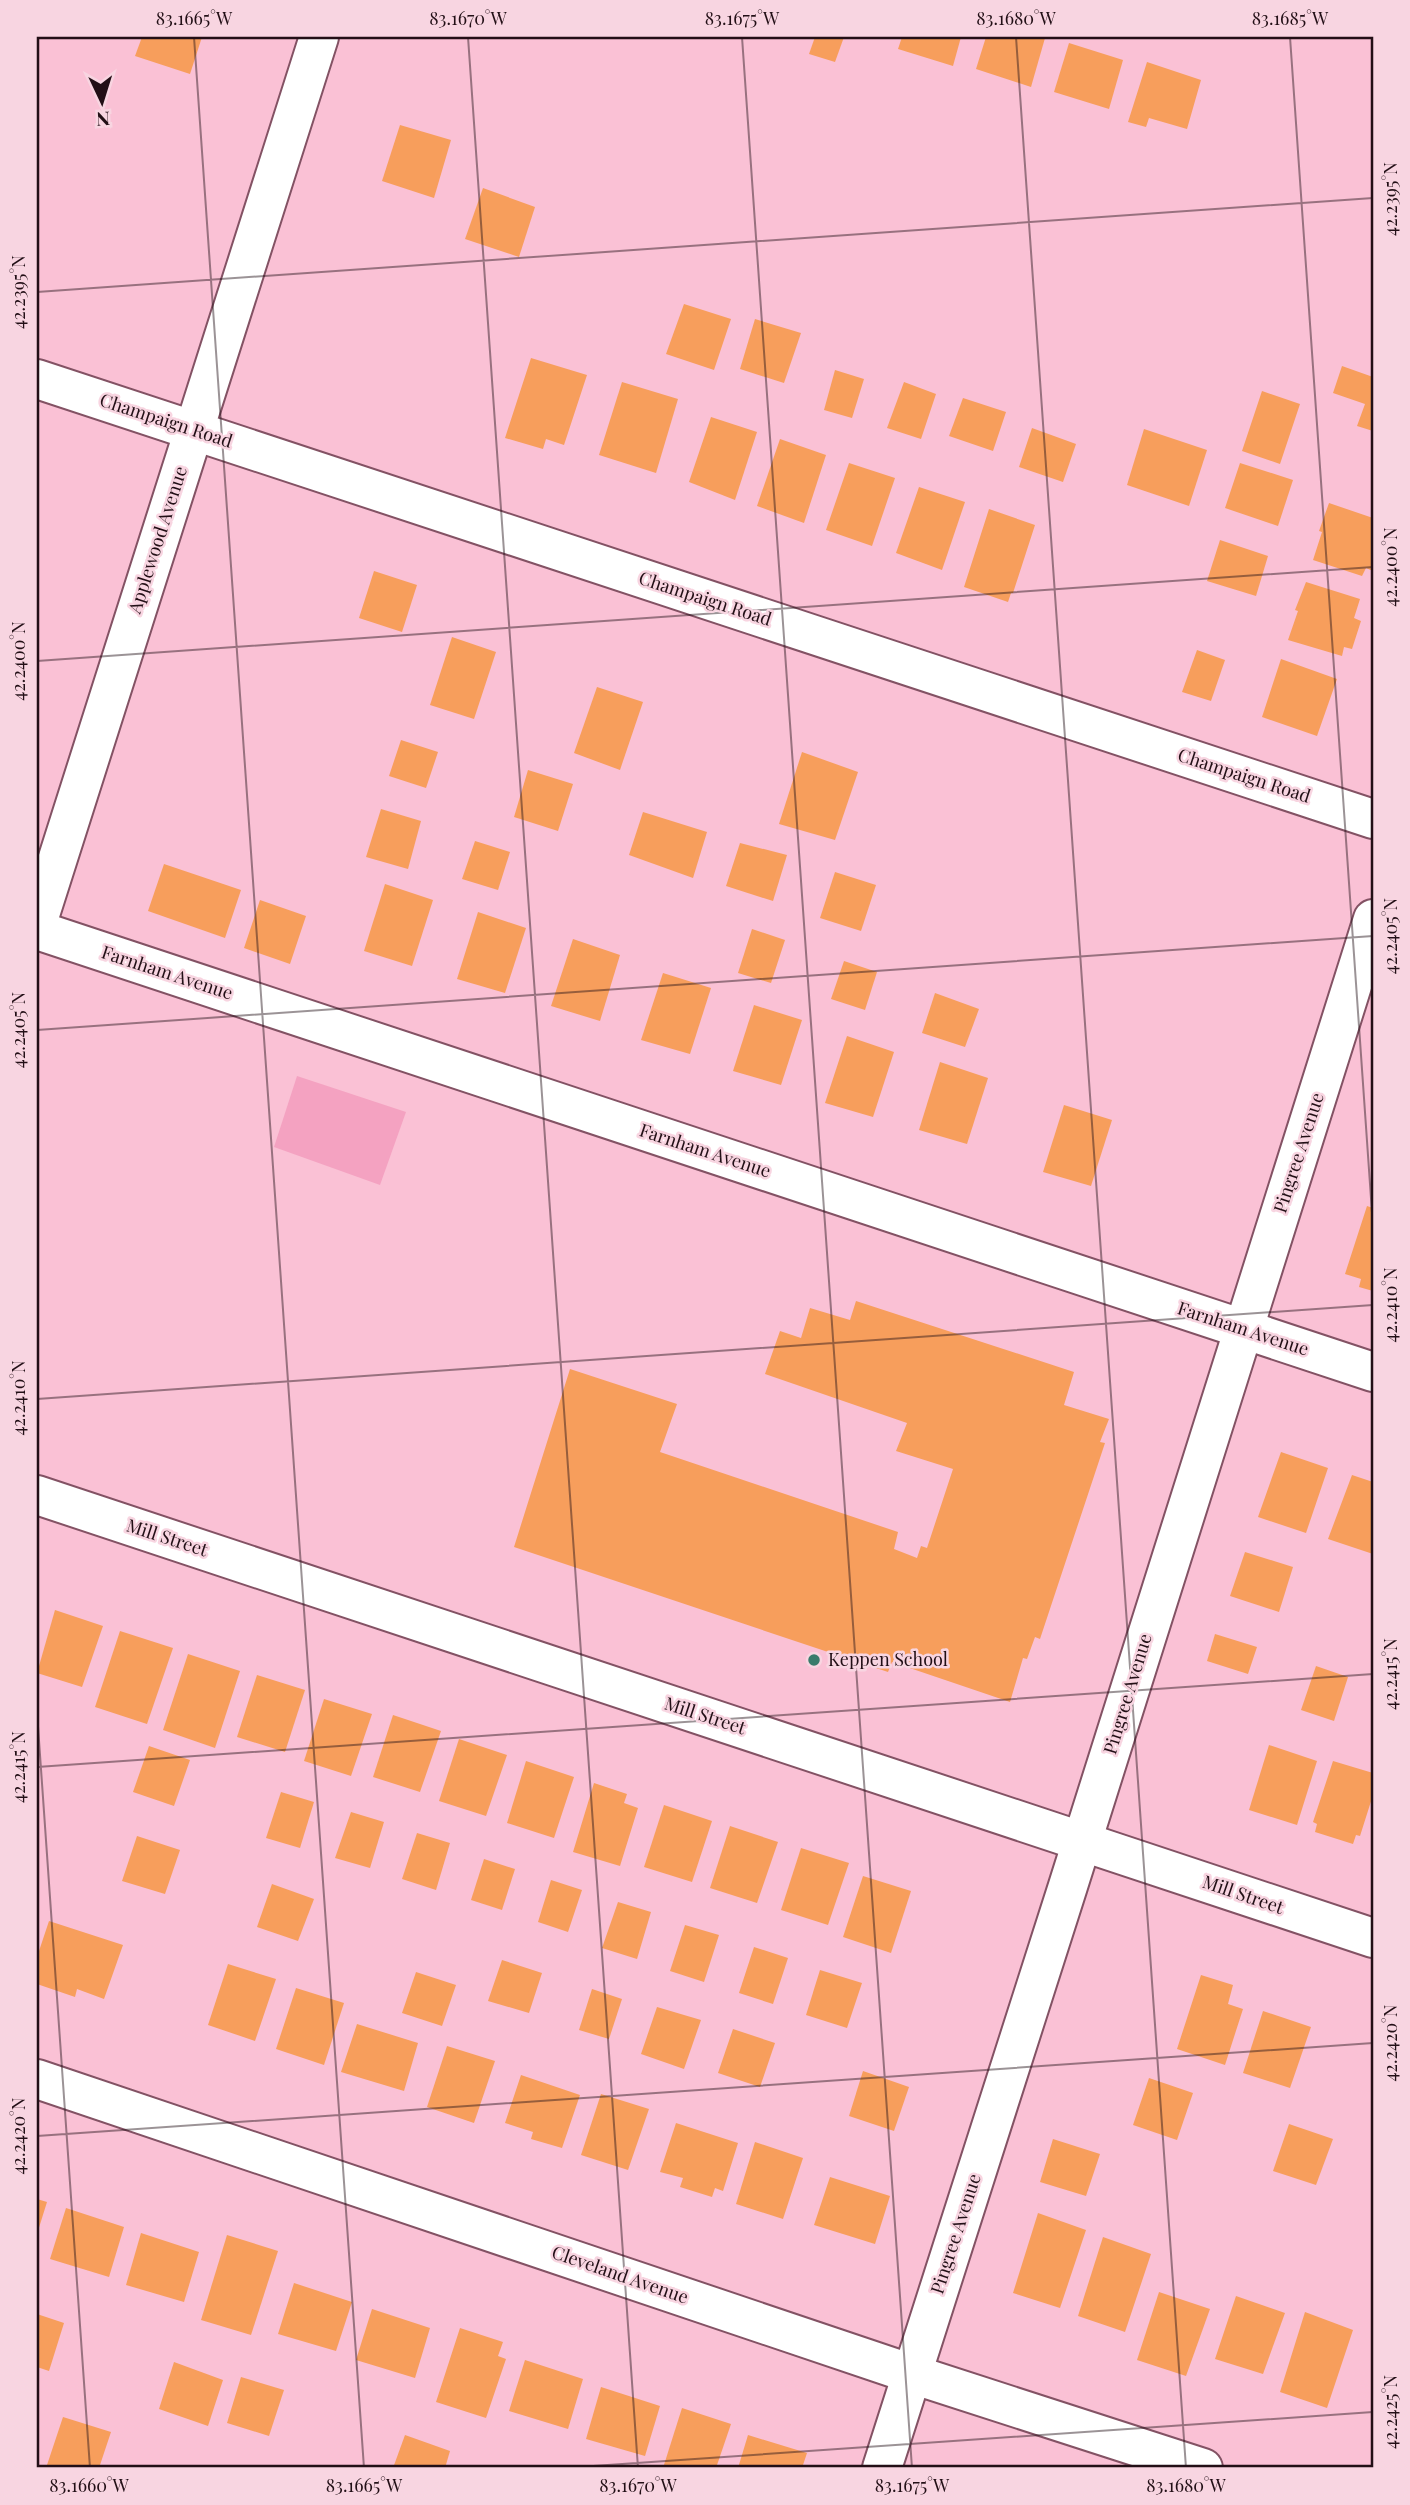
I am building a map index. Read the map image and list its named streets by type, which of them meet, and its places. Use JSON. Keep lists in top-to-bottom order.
{
  "streets": {
    "street": [
      "Champaign Road",
      "Applewood Avenue",
      "Farnham Avenue",
      "Pingree Avenue",
      "Mill Street",
      "Cleveland Avenue"
    ]
  },
  "crossings": [
    ["Champaign Road", "Applewood Avenue"],
    ["Farnham Avenue", "Pingree Avenue"],
    ["Pingree Avenue", "Mill Street"],
    ["Pingree Avenue", "Cleveland Avenue"]
  ],
  "places": ["Keppen School"],
  "north": "bottom",
  "coordinates": [
    "83.1665°W",
    "83.1670°W",
    "83.1675°W",
    "83.1680°W",
    "83.1685°W",
    "42.2395°N",
    "42.2400°N",
    "42.2405°N",
    "42.2410°N",
    "42.2415°N",
    "42.2420°N",
    "42.2425°N",
    "83.1660°W"
  ]
}
